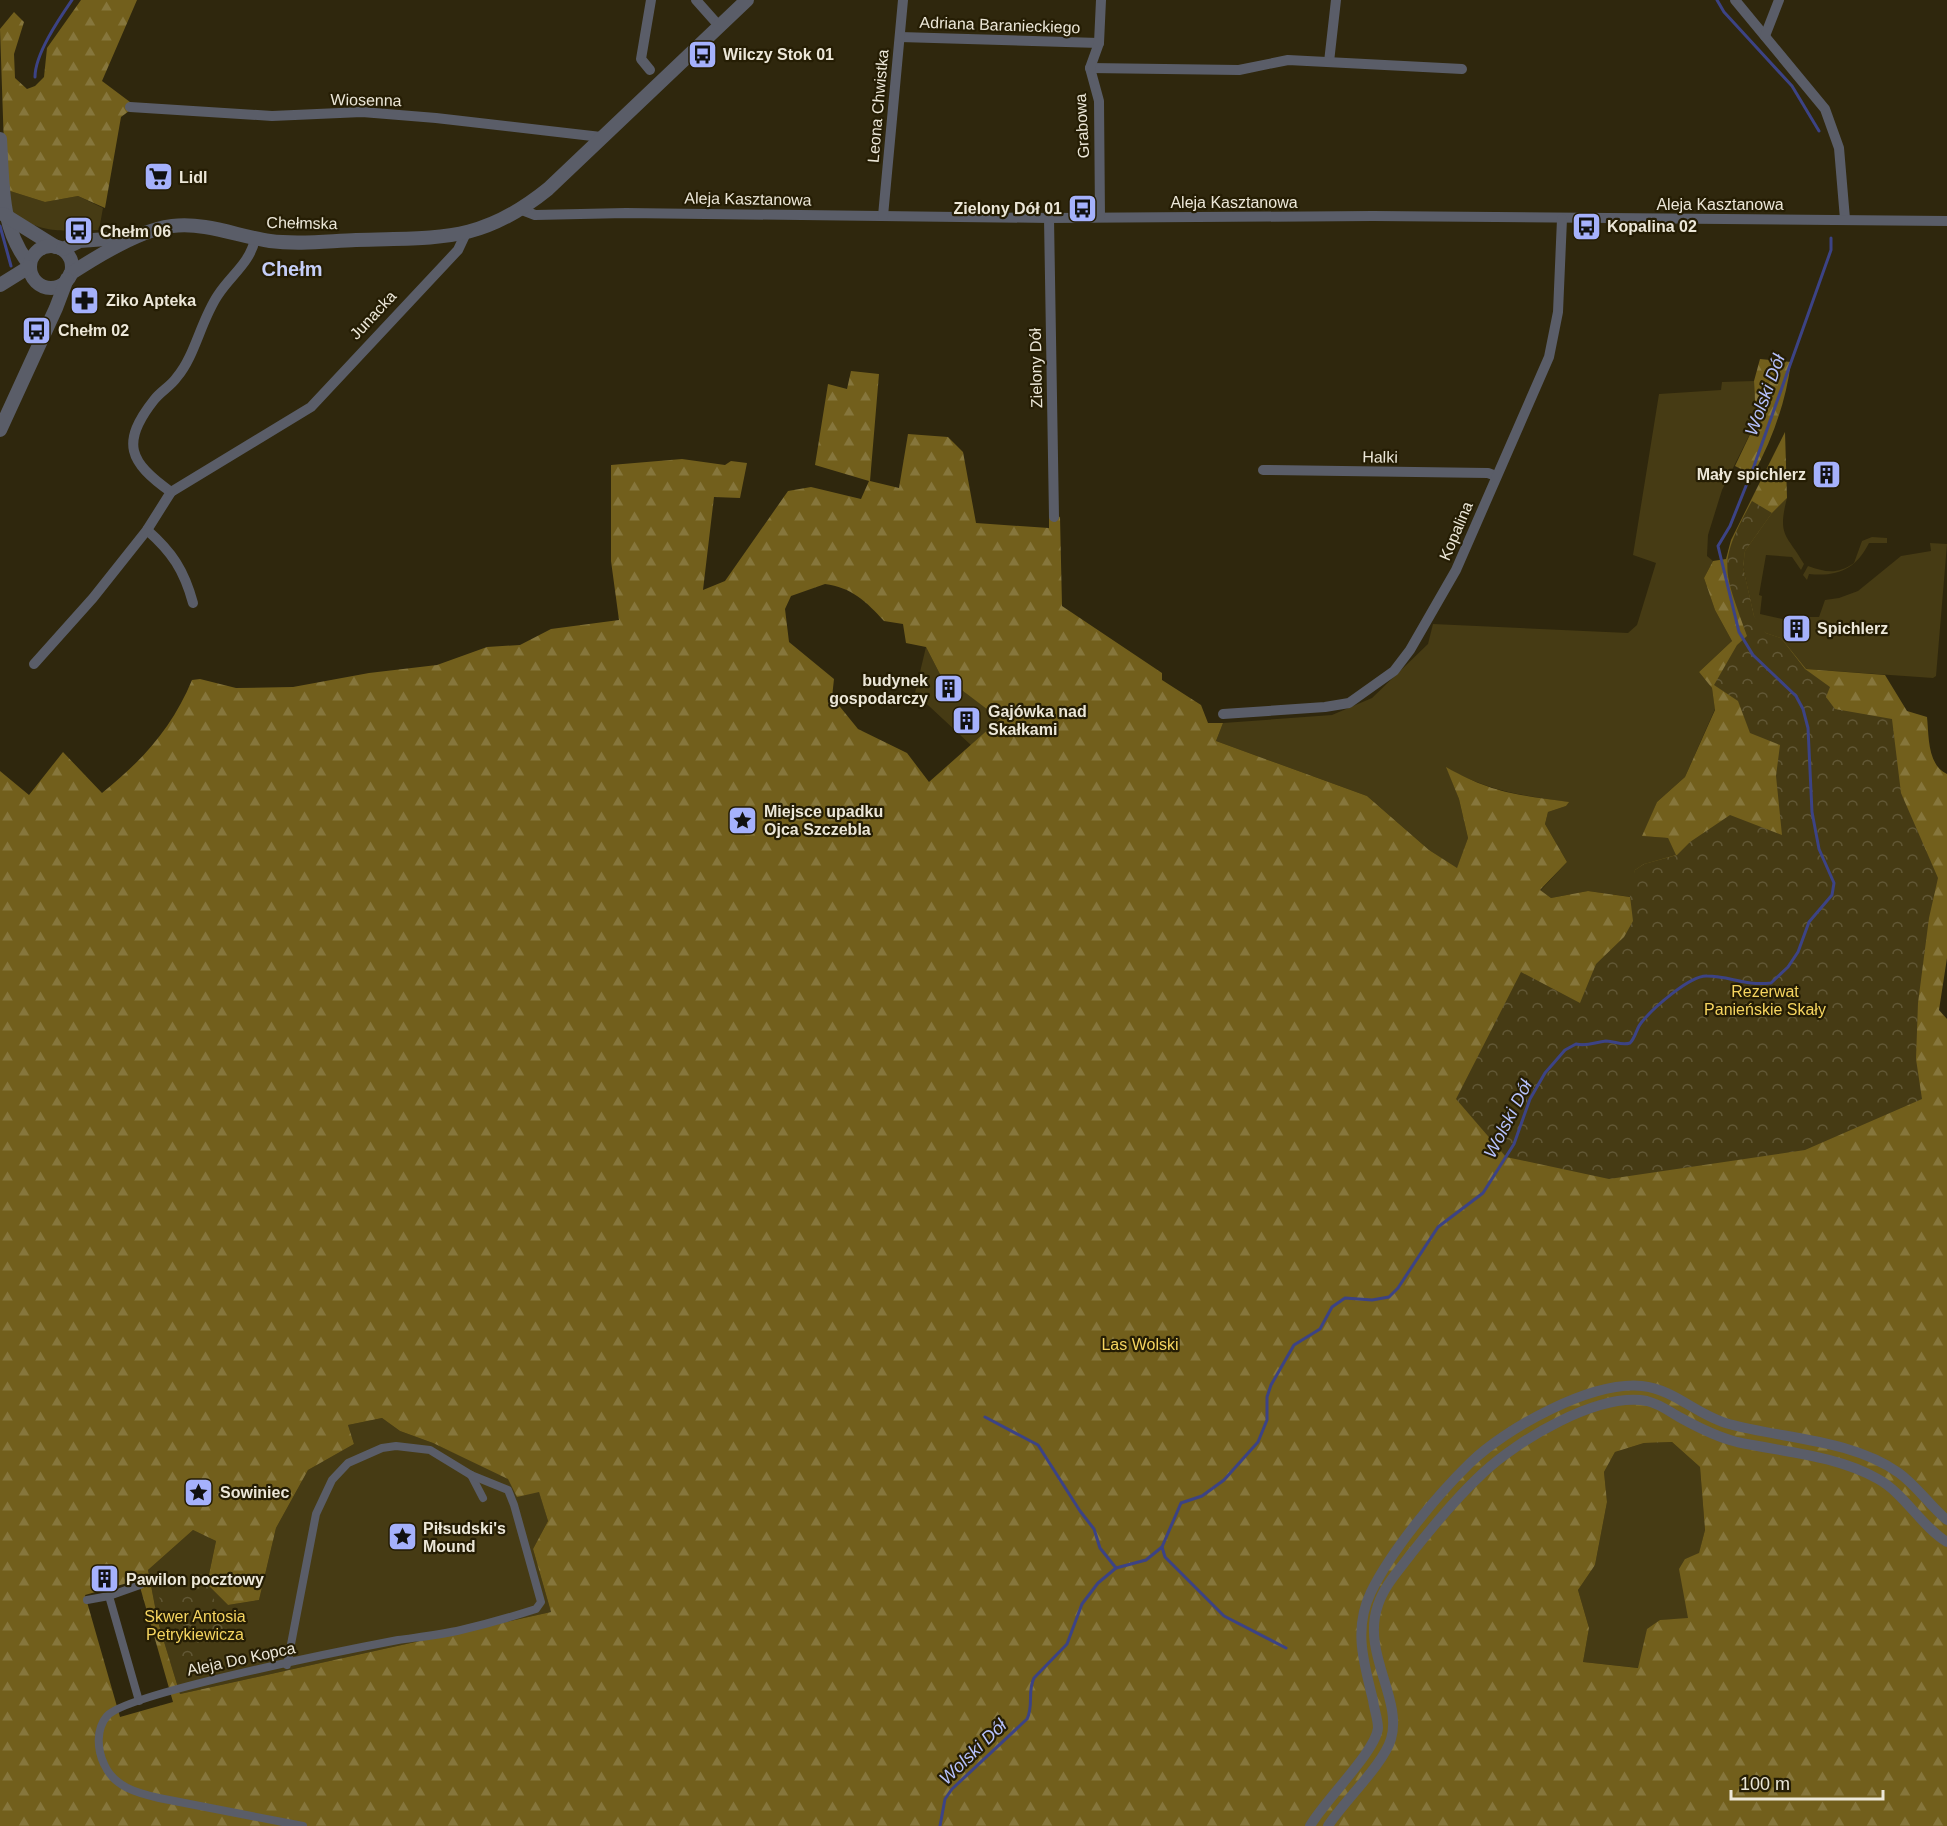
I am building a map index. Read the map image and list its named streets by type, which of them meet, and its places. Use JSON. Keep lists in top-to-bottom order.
{
  "streets": {
    "street": [
      "Adriana Baranieckiego",
      "Wiosenna",
      "Leona Chwistka",
      "Grabowa",
      "Aleja Kasztanowa",
      "Chełmska",
      "Junacka",
      "Zielony Dół",
      "Halki",
      "Kopalina",
      "Aleja Do Kopca"
    ]
  },
  "crossings": [
    ["Adriana Baranieckiego", "Leona Chwistka"],
    ["Leona Chwistka", "Aleja Kasztanowa"],
    ["Grabowa", "Aleja Kasztanowa"],
    ["Aleja Kasztanowa", "Zielony Dół"],
    ["Aleja Kasztanowa", "Kopalina"],
    ["Chełmska", "Junacka"],
    ["Halki", "Kopalina"]
  ],
  "districts": ["Chełm"],
  "water": ["Wolski Dół"],
  "parks": ["Rezerwat Panieńskie Skały", "Las Wolski", "Skwer Antosia Petrykiewicza"],
  "places": {
    "bus stop": [
      "Wilczy Stok 01",
      "Zielony Dół 01",
      "Kopalina 02",
      "Chełm 06",
      "Chełm 02"
    ],
    "supermarket": ["Lidl"],
    "pharmacy": ["Ziko Apteka"],
    "building": [
      "Mały spichlerz",
      "Spichlerz",
      "budynek gospodarczy",
      "Gajówka nad Skałkami",
      "Pawilon pocztowy"
    ],
    "place": ["Miejsce upadku Ojca Szczebla", "Sowiniec", "Piłsudski's Mound"]
  },
  "scale_bar": "100 m"
}
